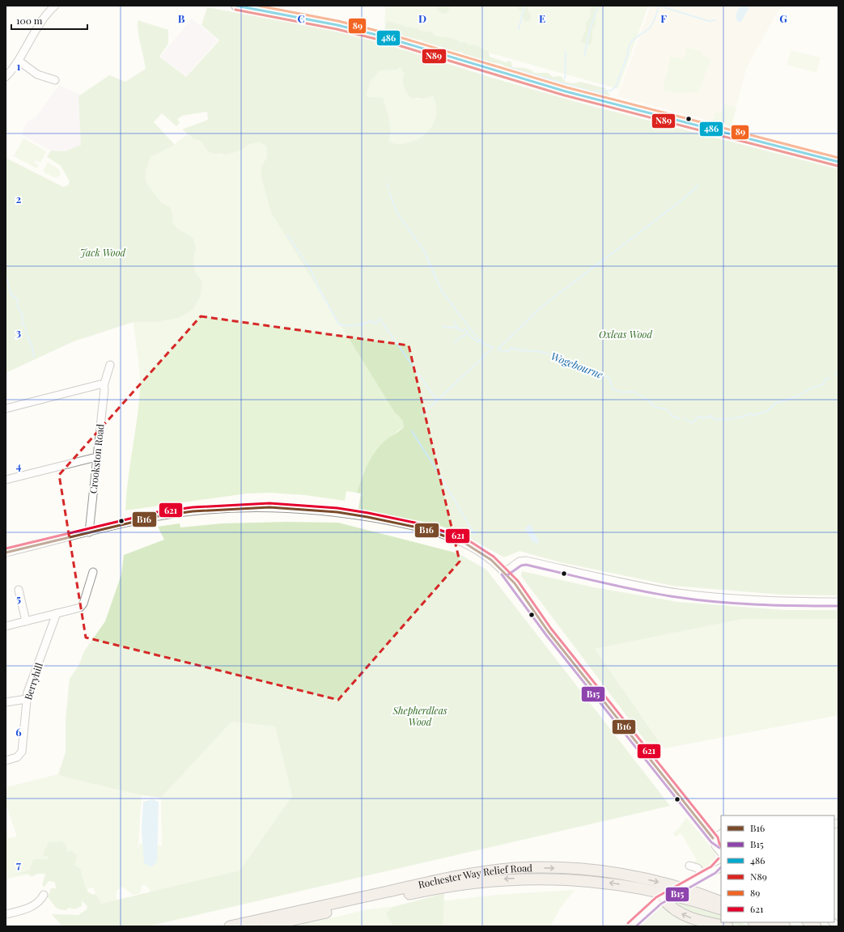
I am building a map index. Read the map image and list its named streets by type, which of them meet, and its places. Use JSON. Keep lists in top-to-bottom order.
{
  "streets": {
    "highway": ["Rochester Way Relief Road"],
    "street": ["Crookston Road", "Berryhill"]
  },
  "water": ["Wogebourne"],
  "parks": ["Jack Wood", "Oxleas Wood", "Shepherdleas Wood"],
  "lines": [
    "transit line 486",
    "transit line 89",
    "transit line N89",
    "transit line 621",
    "transit line B16",
    "transit line B15"
  ],
  "legend": [
    "B16",
    "B15",
    "486",
    "N89",
    "89",
    "621"
  ],
  "scale_bar": "100 m",
  "grid": {
    "columns": [
      "B",
      "C",
      "D",
      "E",
      "F",
      "G"
    ],
    "rows": [
      "1",
      "2",
      "3",
      "4",
      "5",
      "6",
      "7"
    ]
  }
}
